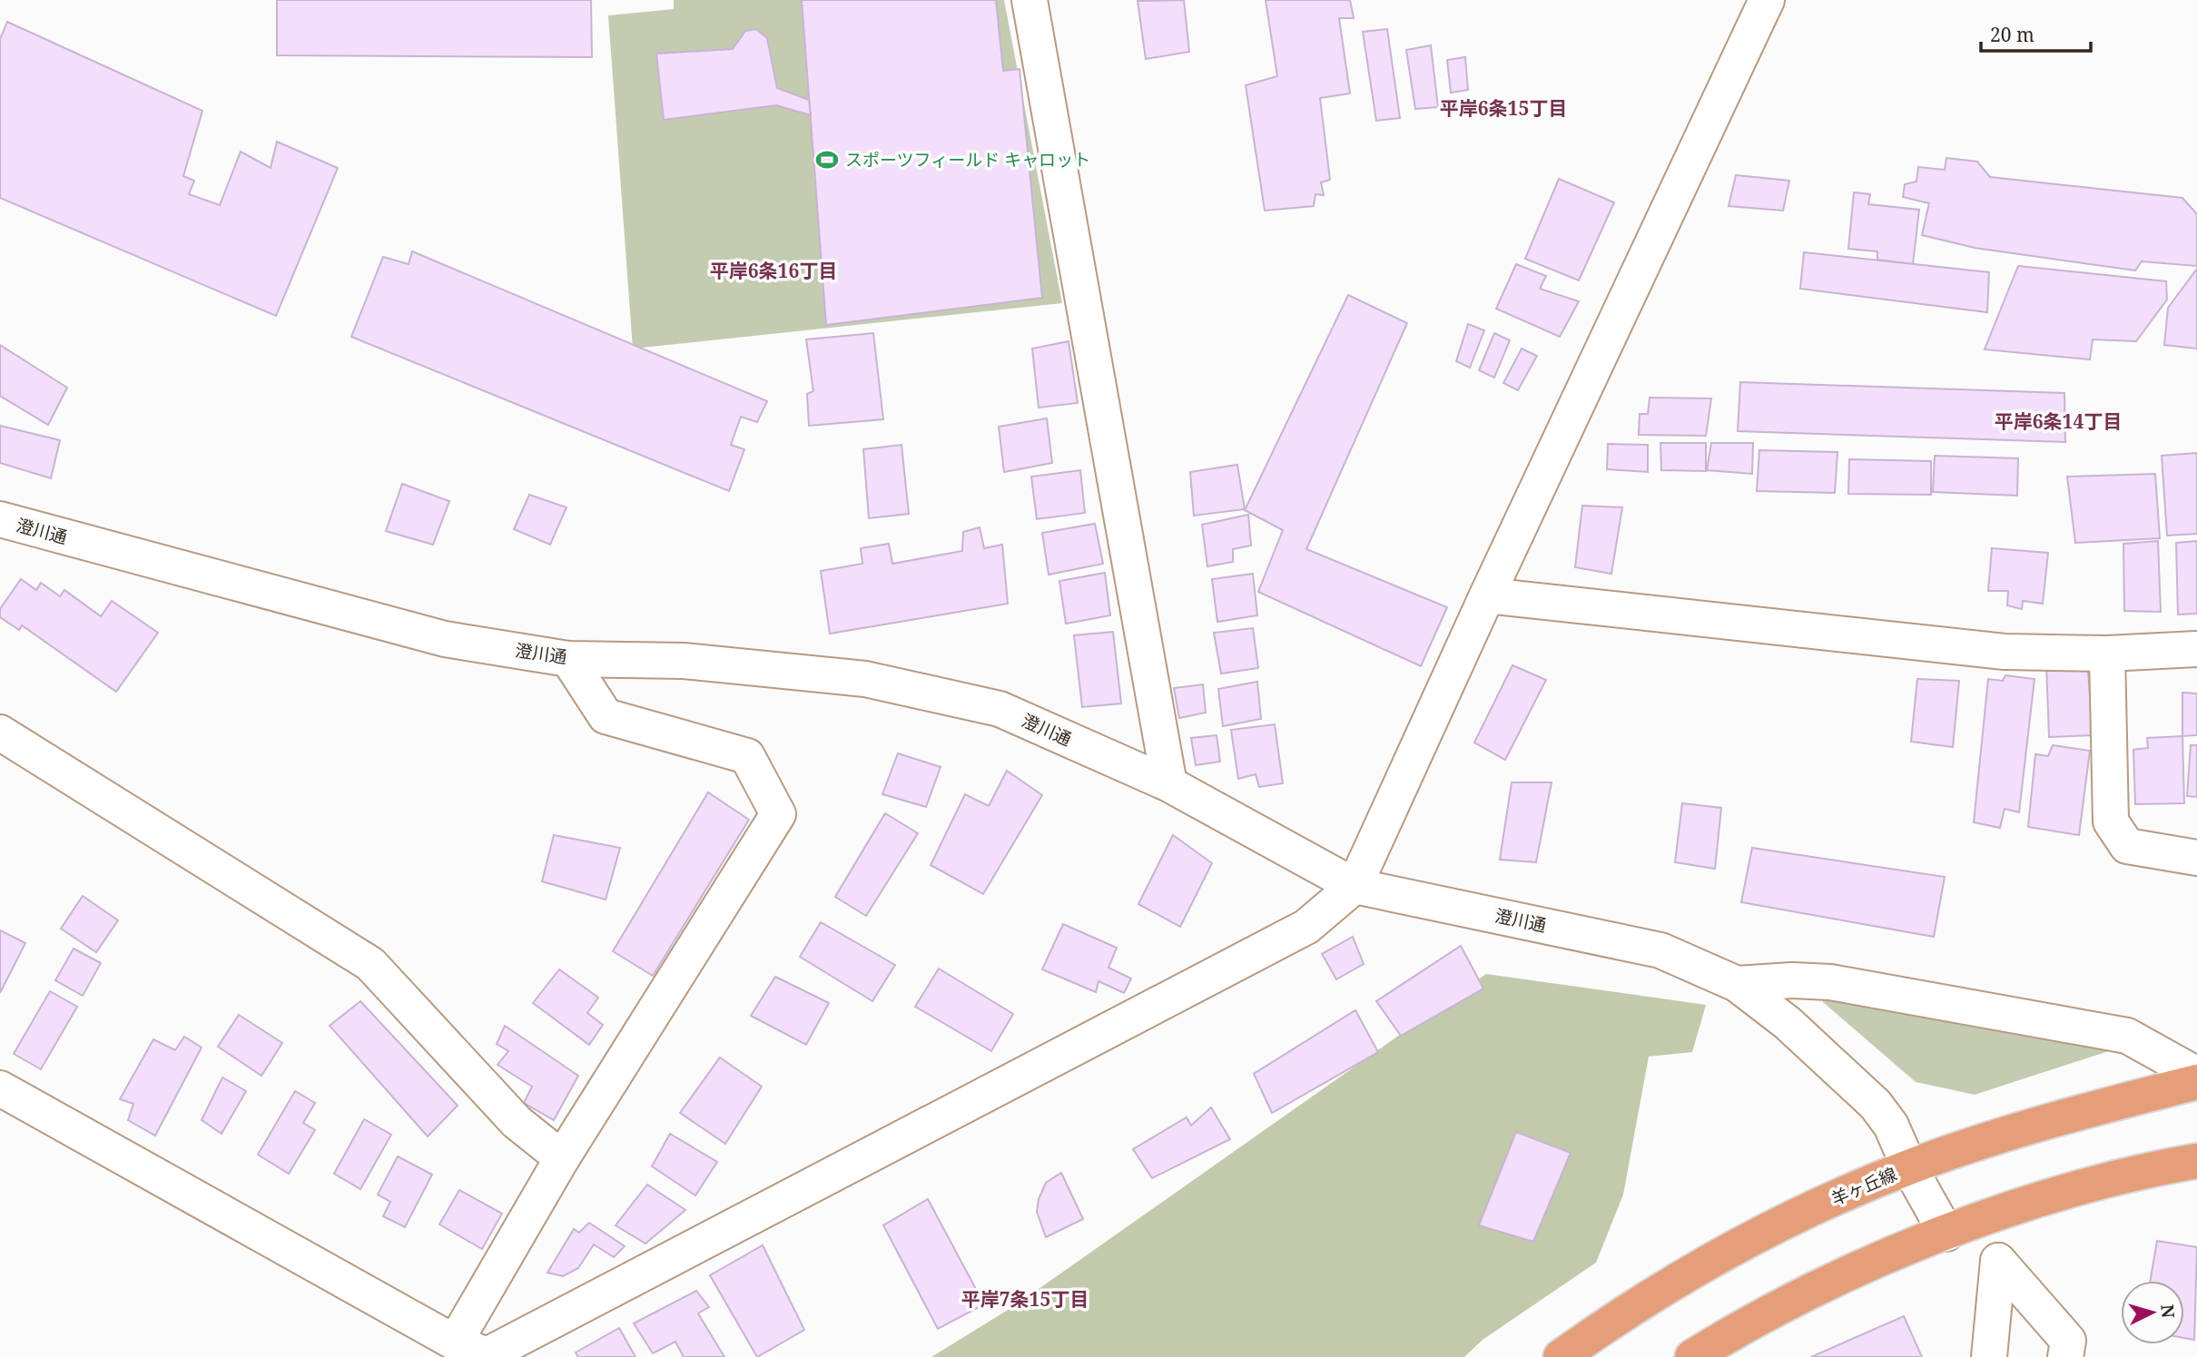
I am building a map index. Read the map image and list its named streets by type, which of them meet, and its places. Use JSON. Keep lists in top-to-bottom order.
{
  "streets": {
    "main road": ["羊ヶ丘線"],
    "street": ["澄川通"]
  },
  "crossings": [
    ["澄川通", "羊ヶ丘線"]
  ],
  "districts": [
    "平岸6条15丁目",
    "平岸6条16丁目",
    "平岸6条14丁目",
    "平岸7条15丁目"
  ],
  "places": {
    "sports": ["スポーツフィールド キャロット"]
  },
  "scale_bar": "20 m",
  "north": "right"
}
